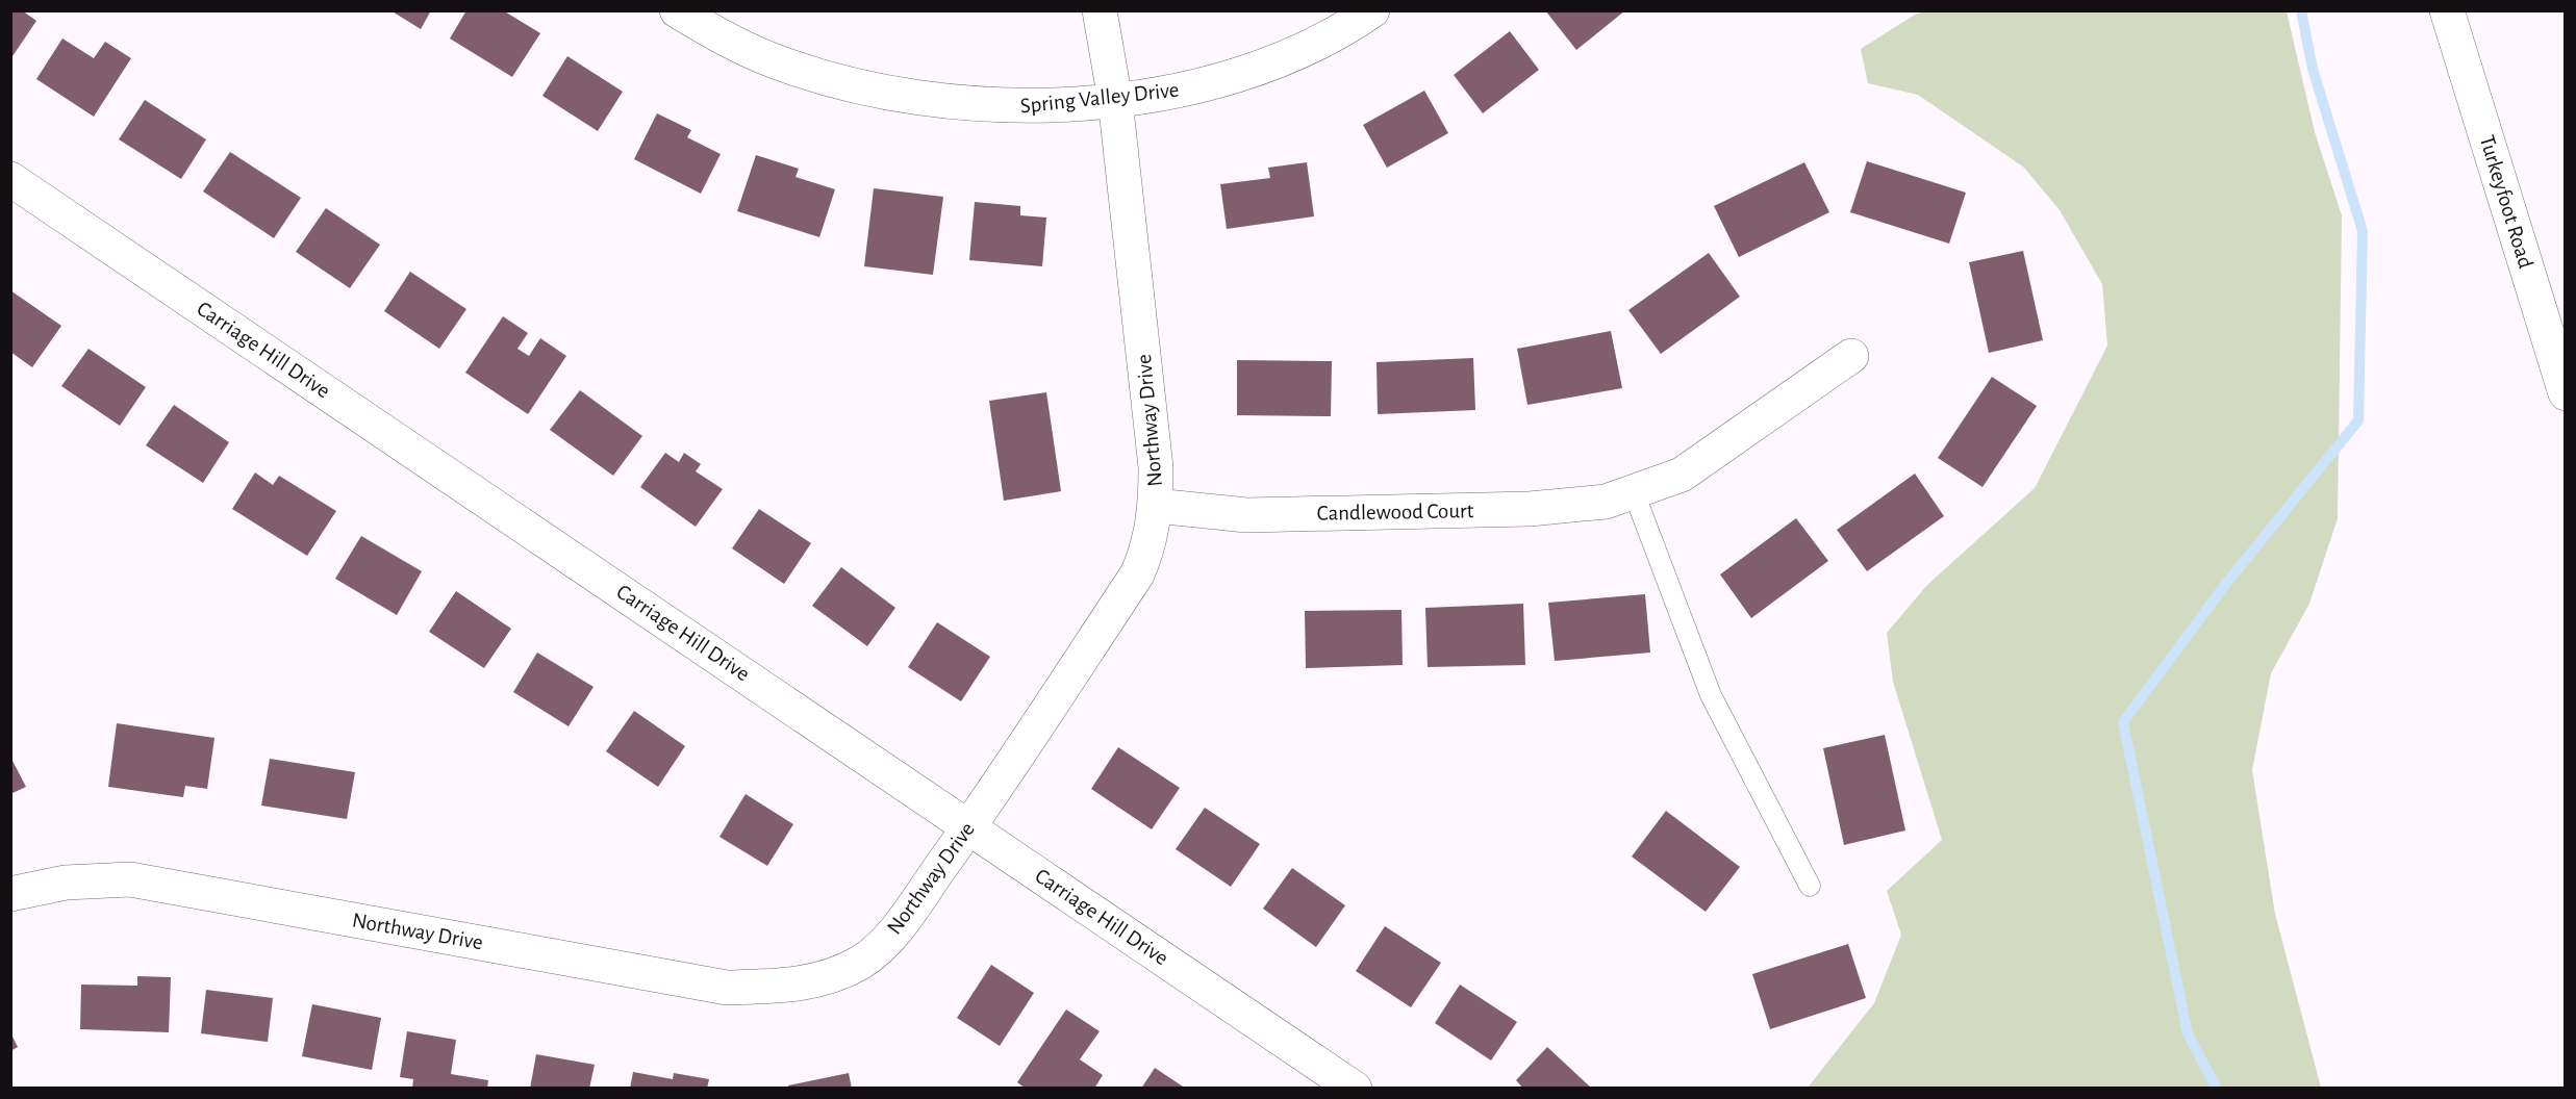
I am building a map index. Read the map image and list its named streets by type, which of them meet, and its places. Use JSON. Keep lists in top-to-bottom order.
{
  "streets": {
    "street": [
      "Spring Valley Drive",
      "Turkeyfoot Road",
      "Carriage Hill Drive",
      "Northway Drive",
      "Candlewood Court"
    ]
  },
  "crossings": [
    ["Spring Valley Drive", "Northway Drive"],
    ["Carriage Hill Drive", "Northway Drive"],
    ["Northway Drive", "Candlewood Court"]
  ]
}
